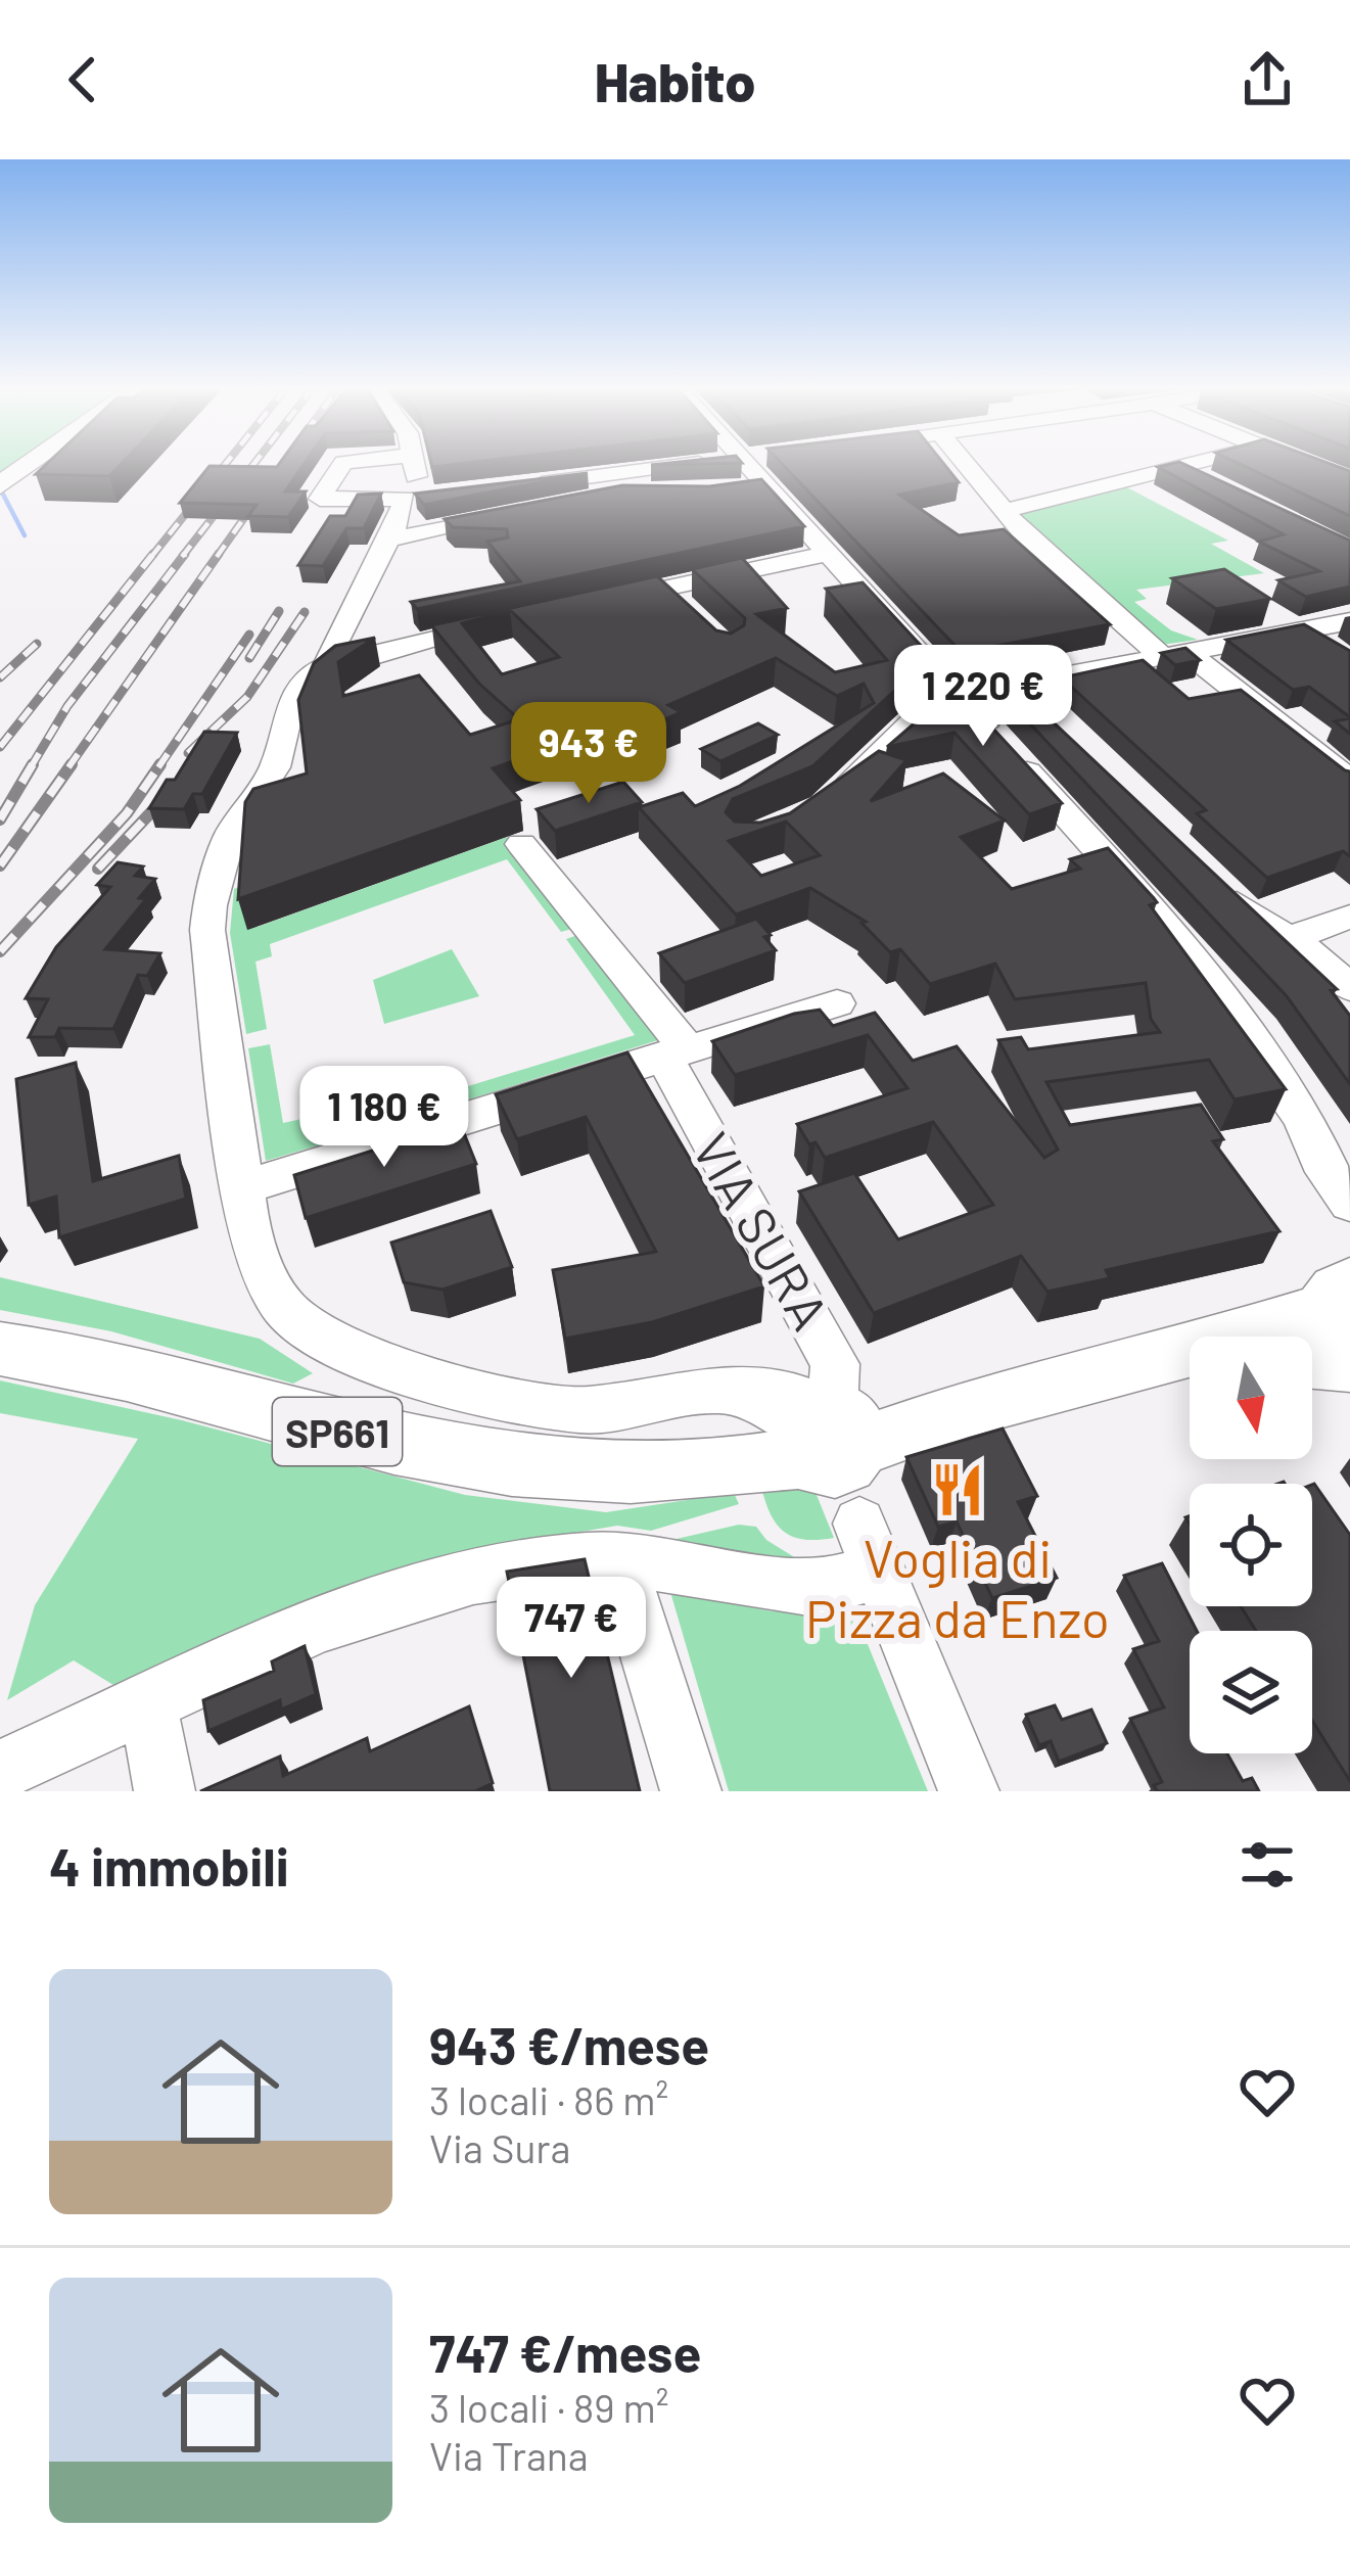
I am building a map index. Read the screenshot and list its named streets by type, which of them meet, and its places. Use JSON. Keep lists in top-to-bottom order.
{
  "streets": {
    "main road": ["SP661"],
    "street": ["VIA SURA"]
  },
  "crossings": [
    ["VIA SURA", "SP661"]
  ],
  "places": {
    "restaurant": ["Voglia di Pizza da Enzo"]
  },
  "north": "bottom",
  "page": {
    "header": "Habito",
    "price": [
      "1 220 €",
      "943 €",
      "1 180 €",
      "747 €"
    ],
    "heading": "4 immobili",
    "list": [
      {
        "name": "943 €/mese",
        "note": "3 locali · 86 m² · Via Sura"
      },
      {
        "name": "747 €/mese",
        "note": "3 locali · 89 m² · Via Trana"
      }
    ]
  }
}
